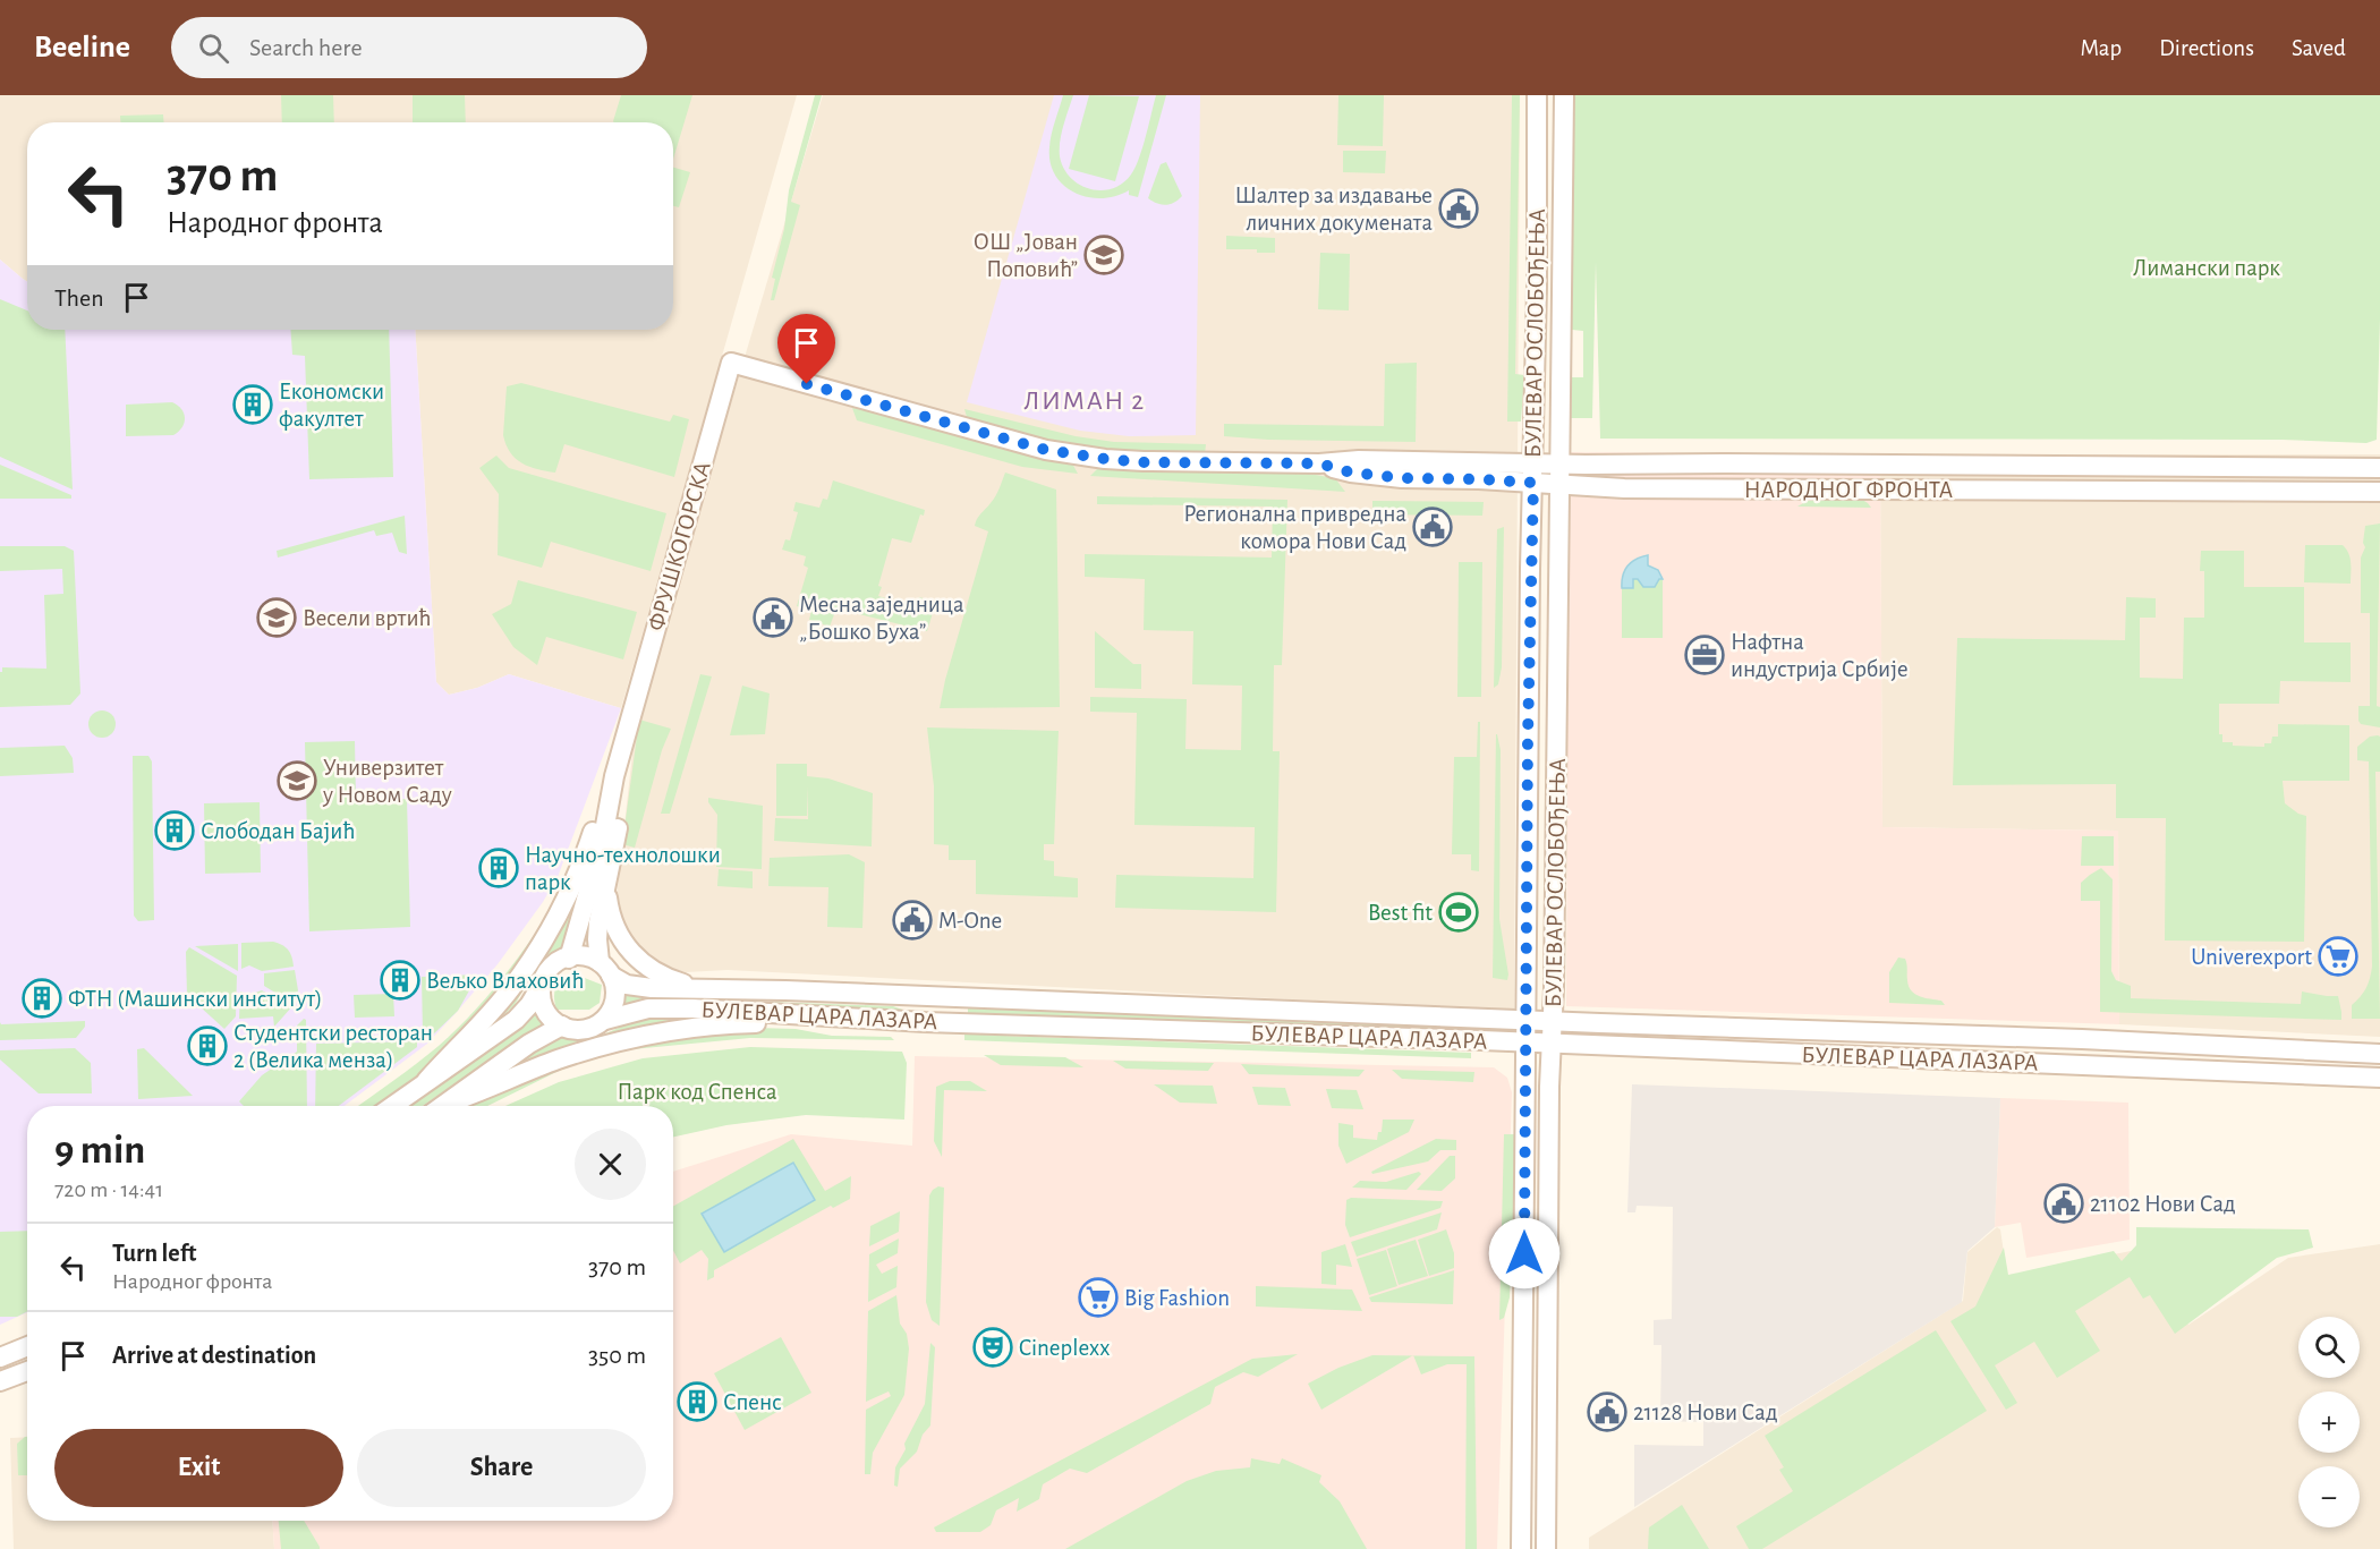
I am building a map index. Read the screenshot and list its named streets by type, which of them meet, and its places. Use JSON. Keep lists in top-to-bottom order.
{
  "streets": {
    "main road": [
      "БУЛЕВАР ОСЛОБОЂЕЊА",
      "НАРОДНОГ ФРОНТА",
      "ФРУШКОГОРСКА",
      "БУЛЕВАР ЦАРА ЛАЗАРА"
    ]
  },
  "crossings": [
    ["БУЛЕВАР ОСЛОБОЂЕЊА", "НАРОДНОГ ФРОНТА"],
    ["БУЛЕВАР ОСЛОБОЂЕЊА", "БУЛЕВАР ЦАРА ЛАЗАРА"],
    ["НАРОДНОГ ФРОНТА", "ФРУШКОГОРСКА"],
    ["ФРУШКОГОРСКА", "БУЛЕВАР ЦАРА ЛАЗАРА"]
  ],
  "districts": ["ЛИМАН 2"],
  "parks": ["Лимански парк", "Парк код Спенса"],
  "places": {
    "public building": [
      "Шалтер за издавање личних докумената",
      "Регионална привредна комора Нови Сад",
      "Месна заједница „Бошко Буха”",
      "M-One",
      "21102 Нови Сад",
      "21128 Нови Сад"
    ],
    "school or university": ["ОШ „Јован Поповић”", "Весели вртић", "Универзитет у Новом Саду"],
    "building": [
      "Економски факултет",
      "Слободан Бајић",
      "Научно-технолошки парк",
      "Вељко Влаховић",
      "ФТН (Машински институт)",
      "Студентски ресторан 2 (Велика менза)",
      "Спенс"
    ],
    "office": ["Нафтна индустрија Србије"],
    "sports": ["Best fit"],
    "supermarket": ["Univerexport", "Big Fashion"],
    "theatre": ["Cineplexx"]
  },
  "page": {
    "header": "Beeline",
    "search": "Search here",
    "nav": ["Map", "Directions", "Saved"],
    "turn": ["370 m", "Народног фронта"],
    "then": "Then",
    "heading": ["9 min", "720 m · 14:41"],
    "list": [
      {
        "name": "Turn left",
        "note": "Народног фронта",
        "value": "370 m"
      },
      {
        "name": "Arrive at destination",
        "value": "350 m"
      }
    ],
    "map_buttons": ["+", "−"],
    "buttons": ["Exit", "Share"]
  }
}
